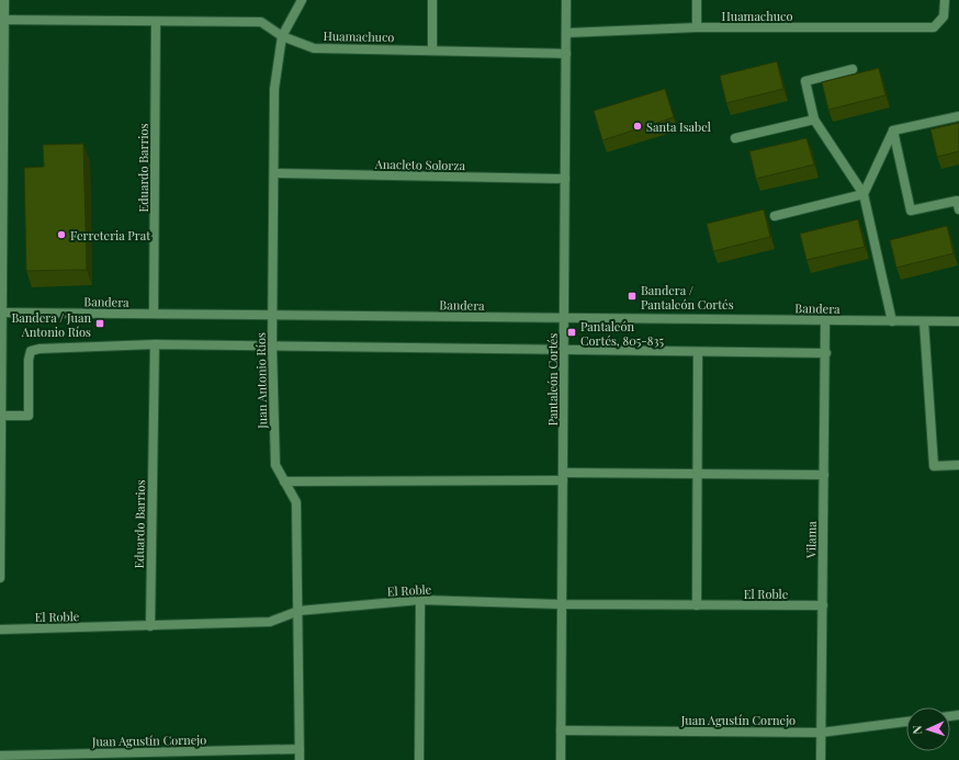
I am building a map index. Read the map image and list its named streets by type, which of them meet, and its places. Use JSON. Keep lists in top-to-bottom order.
{
  "streets": {
    "street": [
      "Huamachuco",
      "Anacleto Solorza",
      "Eduardo Barrios",
      "Bandera",
      "Pantaleón Cortés",
      "Juan Antonio Ríos",
      "Vilama",
      "El Roble",
      "Juan Agustín Cornejo"
    ]
  },
  "crossings": [
    ["Huamachuco", "Eduardo Barrios"],
    ["Huamachuco", "Pantaleón Cortés"],
    ["Huamachuco", "Juan Antonio Ríos"],
    ["Anacleto Solorza", "Pantaleón Cortés"],
    ["Anacleto Solorza", "Juan Antonio Ríos"],
    ["Eduardo Barrios", "Bandera"],
    ["Eduardo Barrios", "El Roble"],
    ["Bandera", "Pantaleón Cortés"],
    ["Bandera", "Juan Antonio Ríos"],
    ["Bandera", "Vilama"],
    ["Pantaleón Cortés", "El Roble"],
    ["Pantaleón Cortés", "Juan Agustín Cornejo"],
    ["Juan Antonio Ríos", "El Roble"],
    ["Juan Antonio Ríos", "Juan Agustín Cornejo"],
    ["Vilama", "El Roble"],
    ["Vilama", "Juan Agustín Cornejo"]
  ],
  "places": {
    "other": ["Santa Isabel", "Ferreteria Prat"],
    "transit": ["Bandera / Pantaleón Cortés", "Bandera / Juan Antonio Ríos", "Pantaleón Cortés, 805-835"]
  },
  "north": "left"
}
